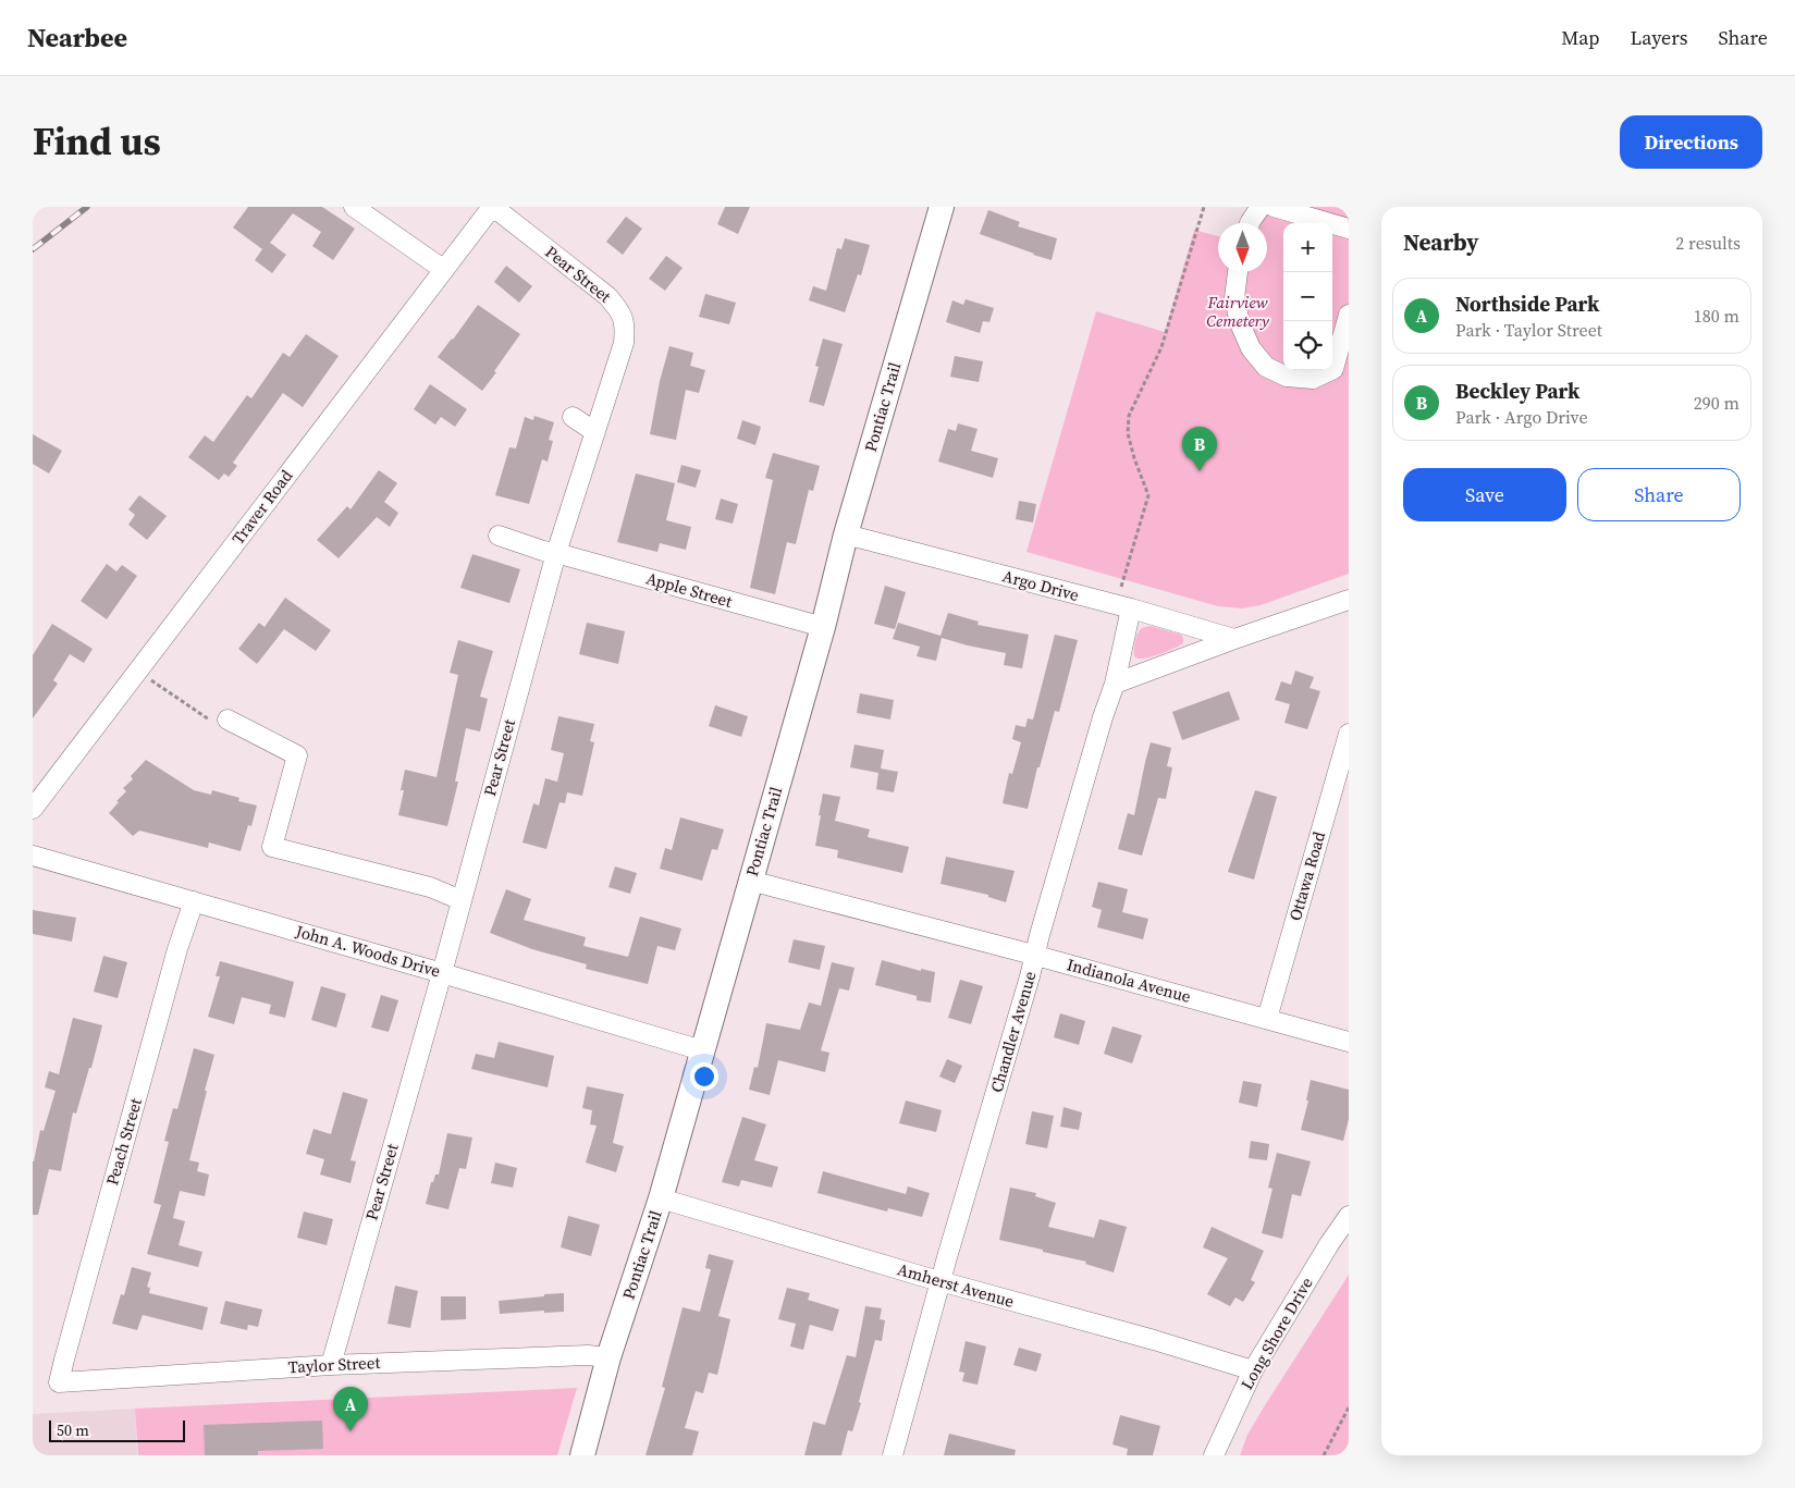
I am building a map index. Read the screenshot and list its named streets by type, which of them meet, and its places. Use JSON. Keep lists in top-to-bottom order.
{
  "streets": {
    "main road": ["Pontiac Trail"],
    "street": [
      "Pear Street",
      "Traver Road",
      "Argo Drive",
      "Apple Street",
      "Ottawa Road",
      "John A. Woods Drive",
      "Indianola Avenue",
      "Chandler Avenue",
      "Peach Street",
      "Amherst Avenue",
      "Long Shore Drive",
      "Taylor Street"
    ]
  },
  "crossings": [
    ["Pear Street", "Traver Road"],
    ["Pear Street", "Apple Street"],
    ["Pear Street", "John A. Woods Drive"],
    ["Pear Street", "Taylor Street"],
    ["Pontiac Trail", "Argo Drive"],
    ["Pontiac Trail", "Apple Street"],
    ["Pontiac Trail", "John A. Woods Drive"],
    ["Pontiac Trail", "Indianola Avenue"],
    ["Pontiac Trail", "Amherst Avenue"],
    ["Pontiac Trail", "Taylor Street"],
    ["Argo Drive", "Chandler Avenue"],
    ["Ottawa Road", "Indianola Avenue"],
    ["John A. Woods Drive", "Peach Street"],
    ["Indianola Avenue", "Chandler Avenue"],
    ["Chandler Avenue", "Amherst Avenue"],
    ["Peach Street", "Taylor Street"],
    ["Amherst Avenue", "Long Shore Drive"]
  ],
  "parks": ["Fairview Cemetery"],
  "scale_bar": "50 m",
  "north": "bottom",
  "page": {
    "header": "Nearbee",
    "nav": ["Map", "Layers", "Share"],
    "title": "Find us",
    "buttons": [
      "Directions",
      ["Save", "Share"]
    ],
    "heading": ["Nearby", "2 results"],
    "map_buttons": ["+", "−"],
    "list": [
      {
        "mark": "A",
        "name": "Northside Park",
        "note": "Park · Taylor Street",
        "value": "180 m"
      },
      {
        "mark": "B",
        "name": "Beckley Park",
        "note": "Park · Argo Drive",
        "value": "290 m"
      }
    ],
    "pins": ["B", "A"],
    "scale": "50 m"
  }
}
